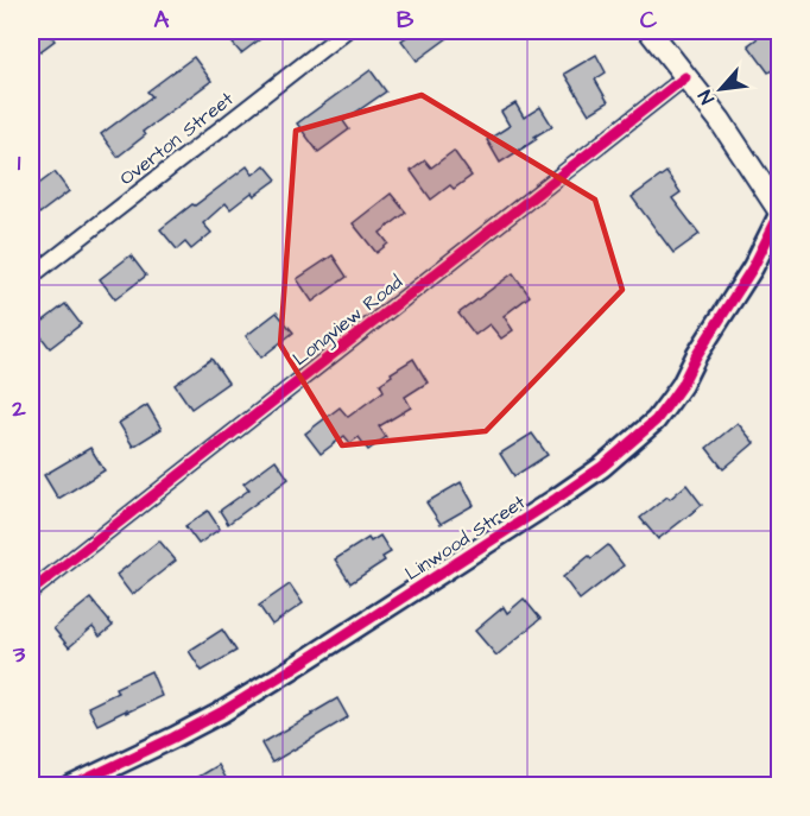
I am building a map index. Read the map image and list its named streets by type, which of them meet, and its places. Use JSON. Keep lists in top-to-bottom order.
{
  "streets": {
    "street": ["Overton Street", "Longview Road", "Linwood Street"]
  },
  "north": "bottom left",
  "grid": {
    "columns": ["A", "B", "C"],
    "rows": ["1", "2", "3"]
  }
}
